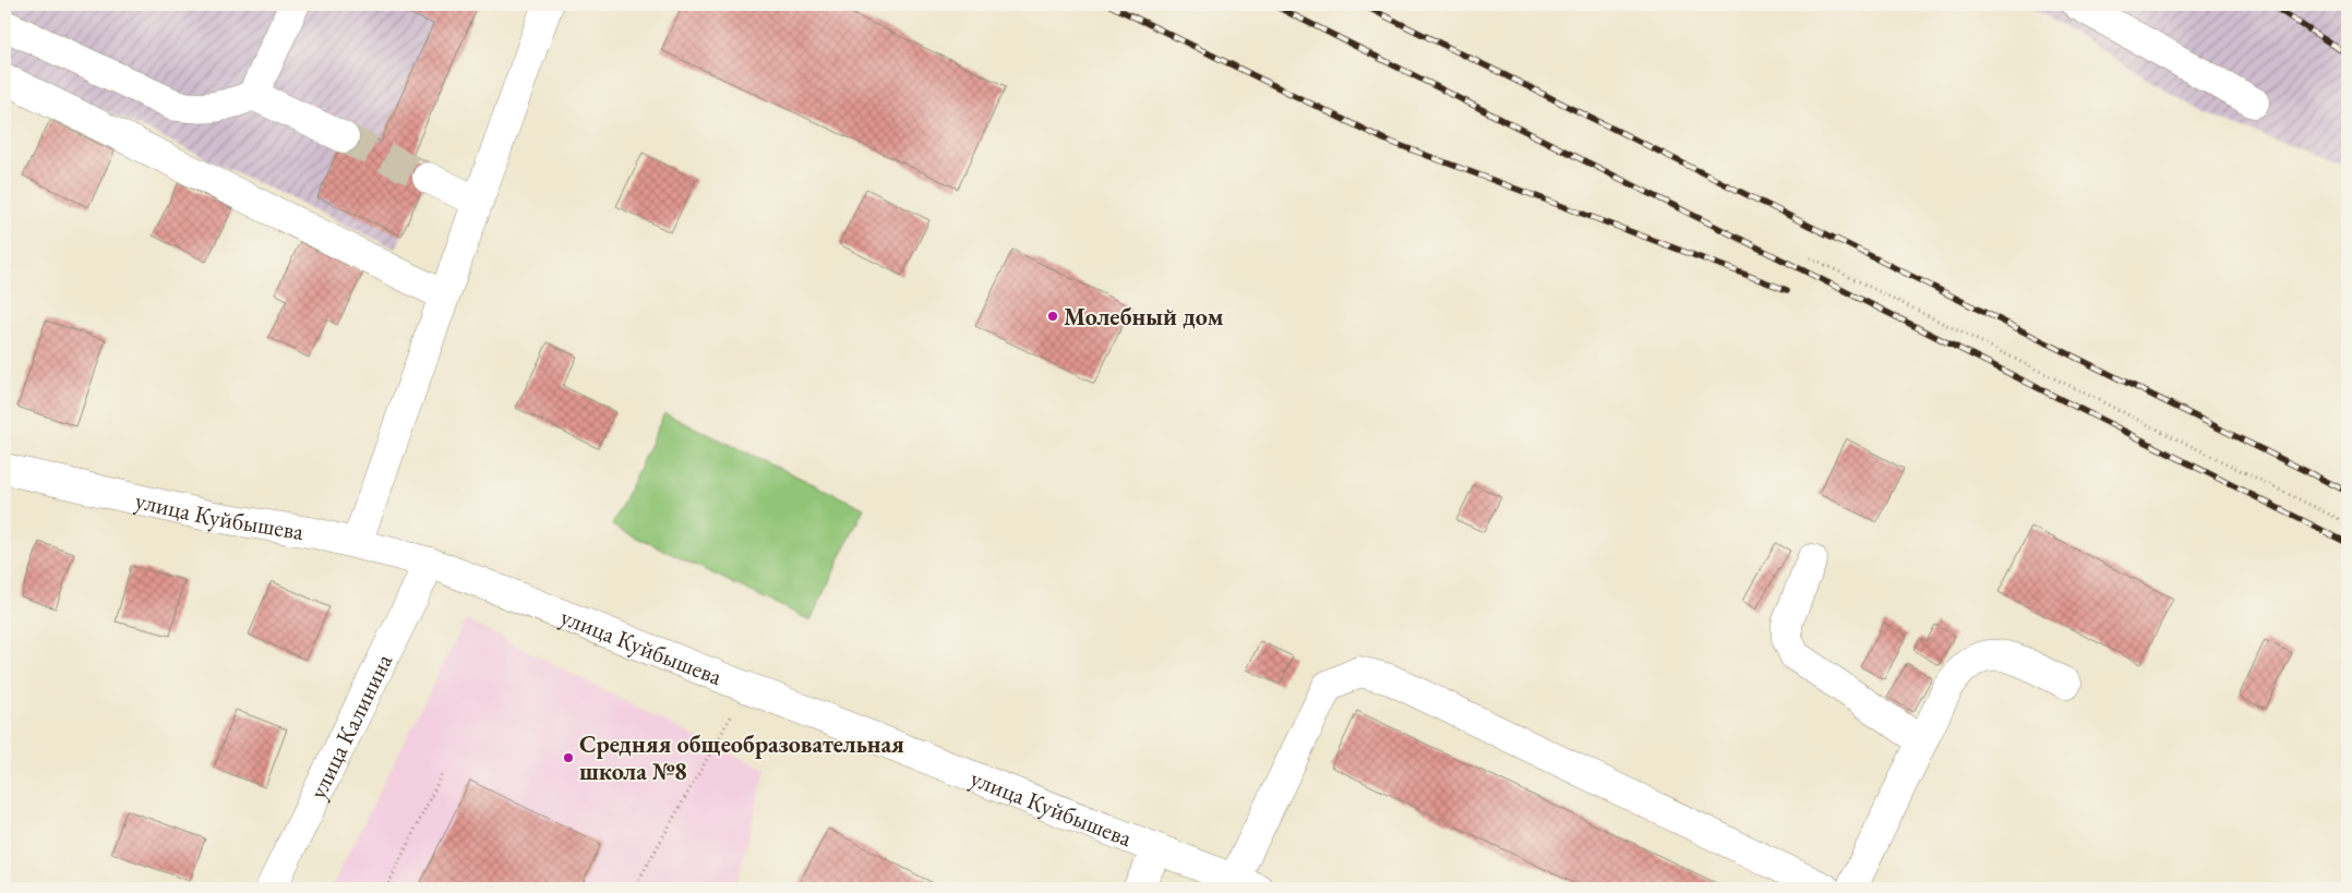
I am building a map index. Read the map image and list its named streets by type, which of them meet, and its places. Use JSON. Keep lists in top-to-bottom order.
{
  "streets": {
    "street": ["улица Куйбышева", "улица Калинина"]
  },
  "crossings": [
    ["улица Куйбышева", "улица Калинина"]
  ],
  "places": ["Молебный дом", "Средняя общеобразовательная школа №8"]
}
